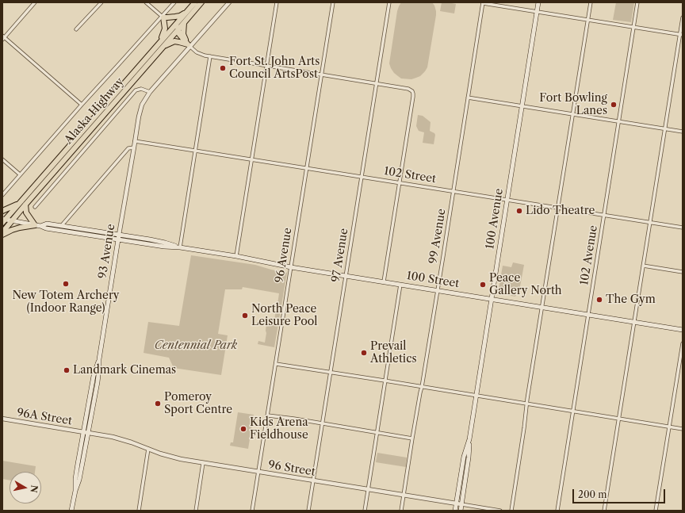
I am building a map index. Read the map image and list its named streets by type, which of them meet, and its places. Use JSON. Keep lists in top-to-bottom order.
{
  "streets": {
    "highway": ["Alaska Highway"],
    "main road": ["100 Avenue", "93 Avenue", "100 Street"],
    "street": [
      "102 Street",
      "99 Avenue",
      "96 Avenue",
      "97 Avenue",
      "102 Avenue",
      "96A Street",
      "96 Street"
    ]
  },
  "crossings": [
    ["Alaska Highway", "100 Street"],
    ["102 Street", "100 Avenue"],
    ["102 Street", "99 Avenue"],
    ["102 Street", "93 Avenue"],
    ["102 Street", "96 Avenue"],
    ["102 Street", "97 Avenue"],
    ["102 Street", "102 Avenue"],
    ["100 Avenue", "100 Street"],
    ["100 Avenue", "96 Street"],
    ["99 Avenue", "100 Street"],
    ["99 Avenue", "96 Street"],
    ["93 Avenue", "100 Street"],
    ["93 Avenue", "96A Street"],
    ["93 Avenue", "96 Street"],
    ["96 Avenue", "100 Street"],
    ["96 Avenue", "96 Street"],
    ["97 Avenue", "100 Street"],
    ["97 Avenue", "96 Street"],
    ["102 Avenue", "100 Street"],
    ["96A Street", "96 Street"]
  ],
  "parks": ["Centennial Park"],
  "places": [
    "Fort St. John Arts Council ArtsPost",
    "Fort Bowling Lanes",
    "Lido Theatre",
    "New Totem Archery (Indoor Range)",
    "Peace Gallery North",
    "The Gym",
    "North Peace Leisure Pool",
    "Prevail Athletics",
    "Landmark Cinemas",
    "Pomeroy Sport Centre",
    "Kids Arena Fieldhouse"
  ],
  "scale_bar": "200 m",
  "north": "right"
}
